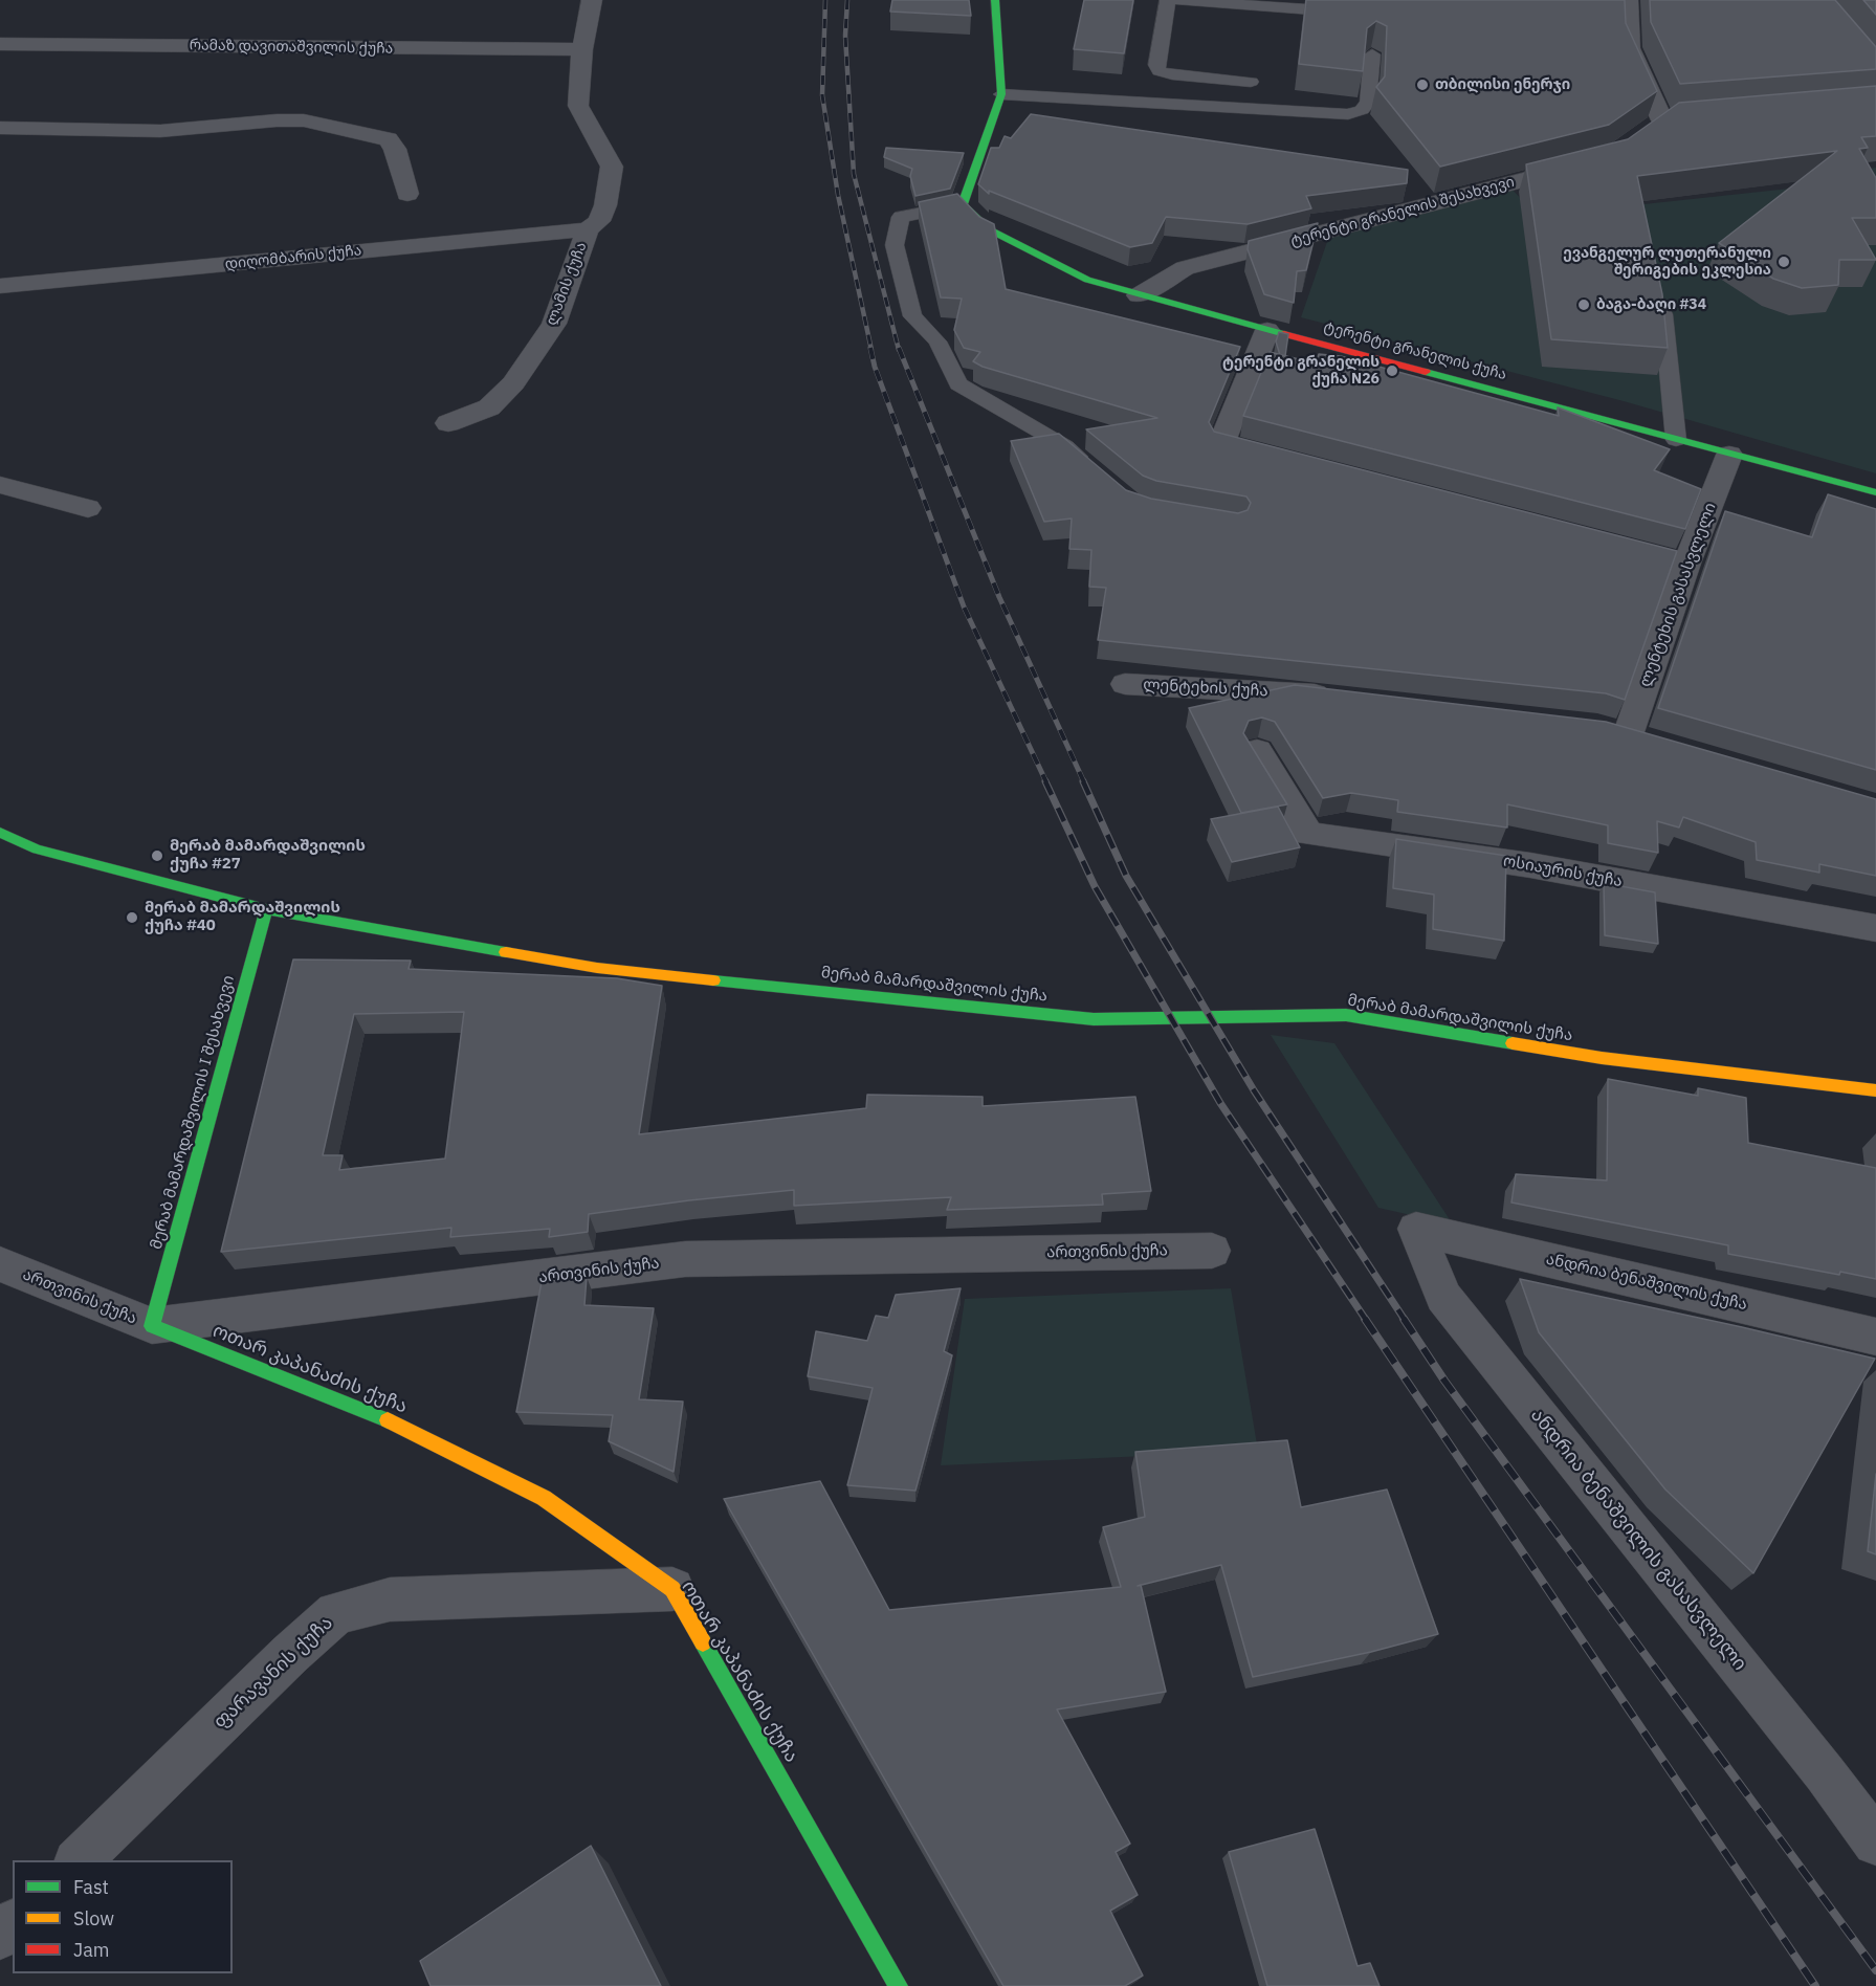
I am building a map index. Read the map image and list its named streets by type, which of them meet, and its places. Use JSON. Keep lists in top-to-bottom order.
{
  "streets": {
    "street": [
      "რამაზ დავითაშვილის ქუჩა",
      "ტერენტი გრანელის შესახვევი",
      "დიღომბარის ქუჩა",
      "ლამის ქუჩა",
      "ტერენტი გრანელის ქუჩა",
      "ლენტეხის გასასვლელი",
      "ლენტეხის ქუჩა",
      "ოსიაურის ქუჩა",
      "მერაბ მამარდაშვილის ქუჩა",
      "მერაბ მამარდაშვილის I შესახვევი",
      "ართვინის ქუჩა",
      "ანდრია ბენაშვილის ქუჩა",
      "ოთარ კაპანაძის ქუჩა",
      "ანდრია ბენაშვილის გასასვლელი",
      "ფარავანის ქუჩა"
    ]
  },
  "crossings": [
    ["რამაზ დავითაშვილის ქუჩა", "ლამის ქუჩა"],
    ["ტერენტი გრანელის შესახვევი", "ტერენტი გრანელის ქუჩა"],
    ["დიღომბარის ქუჩა", "ლამის ქუჩა"],
    ["ტერენტი გრანელის ქუჩა", "ლენტეხის გასასვლელი"],
    ["მერაბ მამარდაშვილის ქუჩა", "მერაბ მამარდაშვილის I შესახვევი"],
    ["მერაბ მამარდაშვილის I შესახვევი", "ართვინის ქუჩა"],
    ["მერაბ მამარდაშვილის I შესახვევი", "ოთარ კაპანაძის ქუჩა"],
    ["ართვინის ქუჩა", "ოთარ კაპანაძის ქუჩა"],
    ["ანდრია ბენაშვილის ქუჩა", "ანდრია ბენაშვილის გასასვლელი"],
    ["ოთარ კაპანაძის ქუჩა", "ფარავანის ქუჩა"]
  ],
  "places": [
    "თბილისი ენერჯი",
    "ევანგელურ ლუთერანული შერიგების ეკლესია",
    "ბაგა-ბაღი #34",
    "ტერენტი გრანელის ქუჩა N26",
    "მერაბ მამარდაშვილის ქუჩა #27",
    "მერაბ მამარდაშვილის ქუჩა #40"
  ],
  "legend": ["Fast", "Slow", "Jam"]
}
